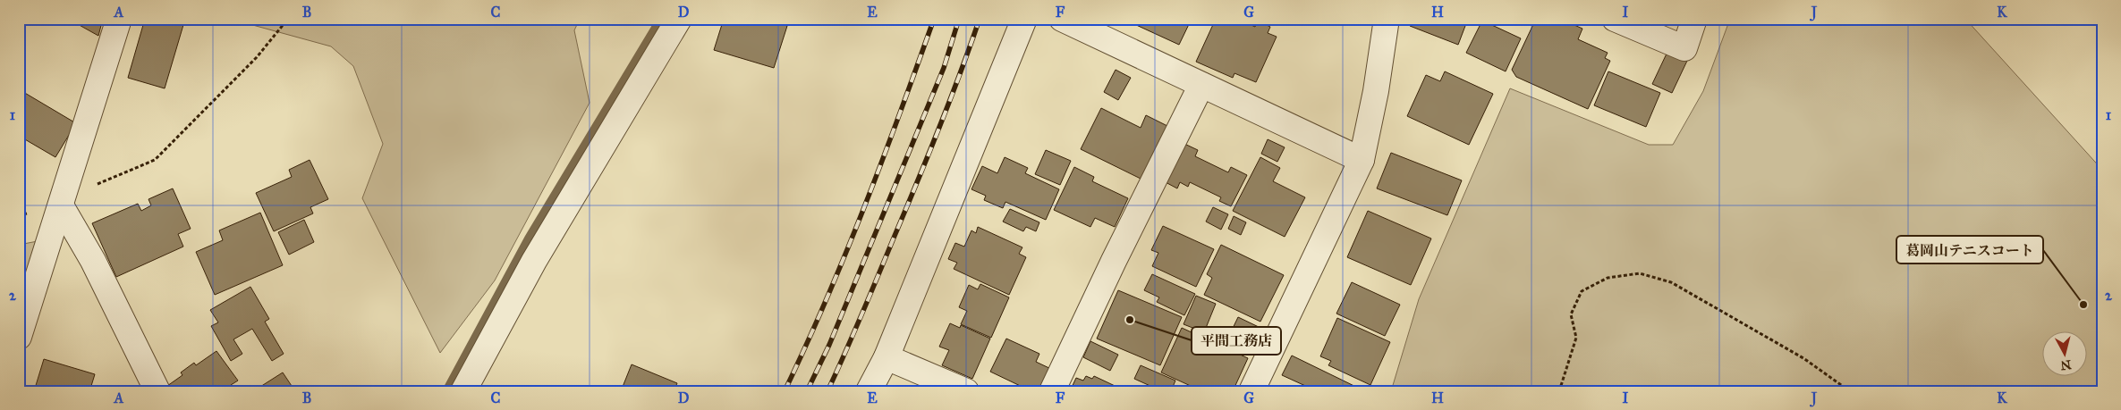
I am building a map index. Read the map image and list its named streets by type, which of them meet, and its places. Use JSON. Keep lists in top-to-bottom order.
{
  "places": ["葛岡山テニスコート", "平間工務店"],
  "north": "bottom",
  "grid": {
    "columns": [
      "A",
      "B",
      "C",
      "D",
      "E",
      "F",
      "G",
      "H",
      "I",
      "J",
      "K"
    ],
    "rows": ["1", "2"]
  }
}
